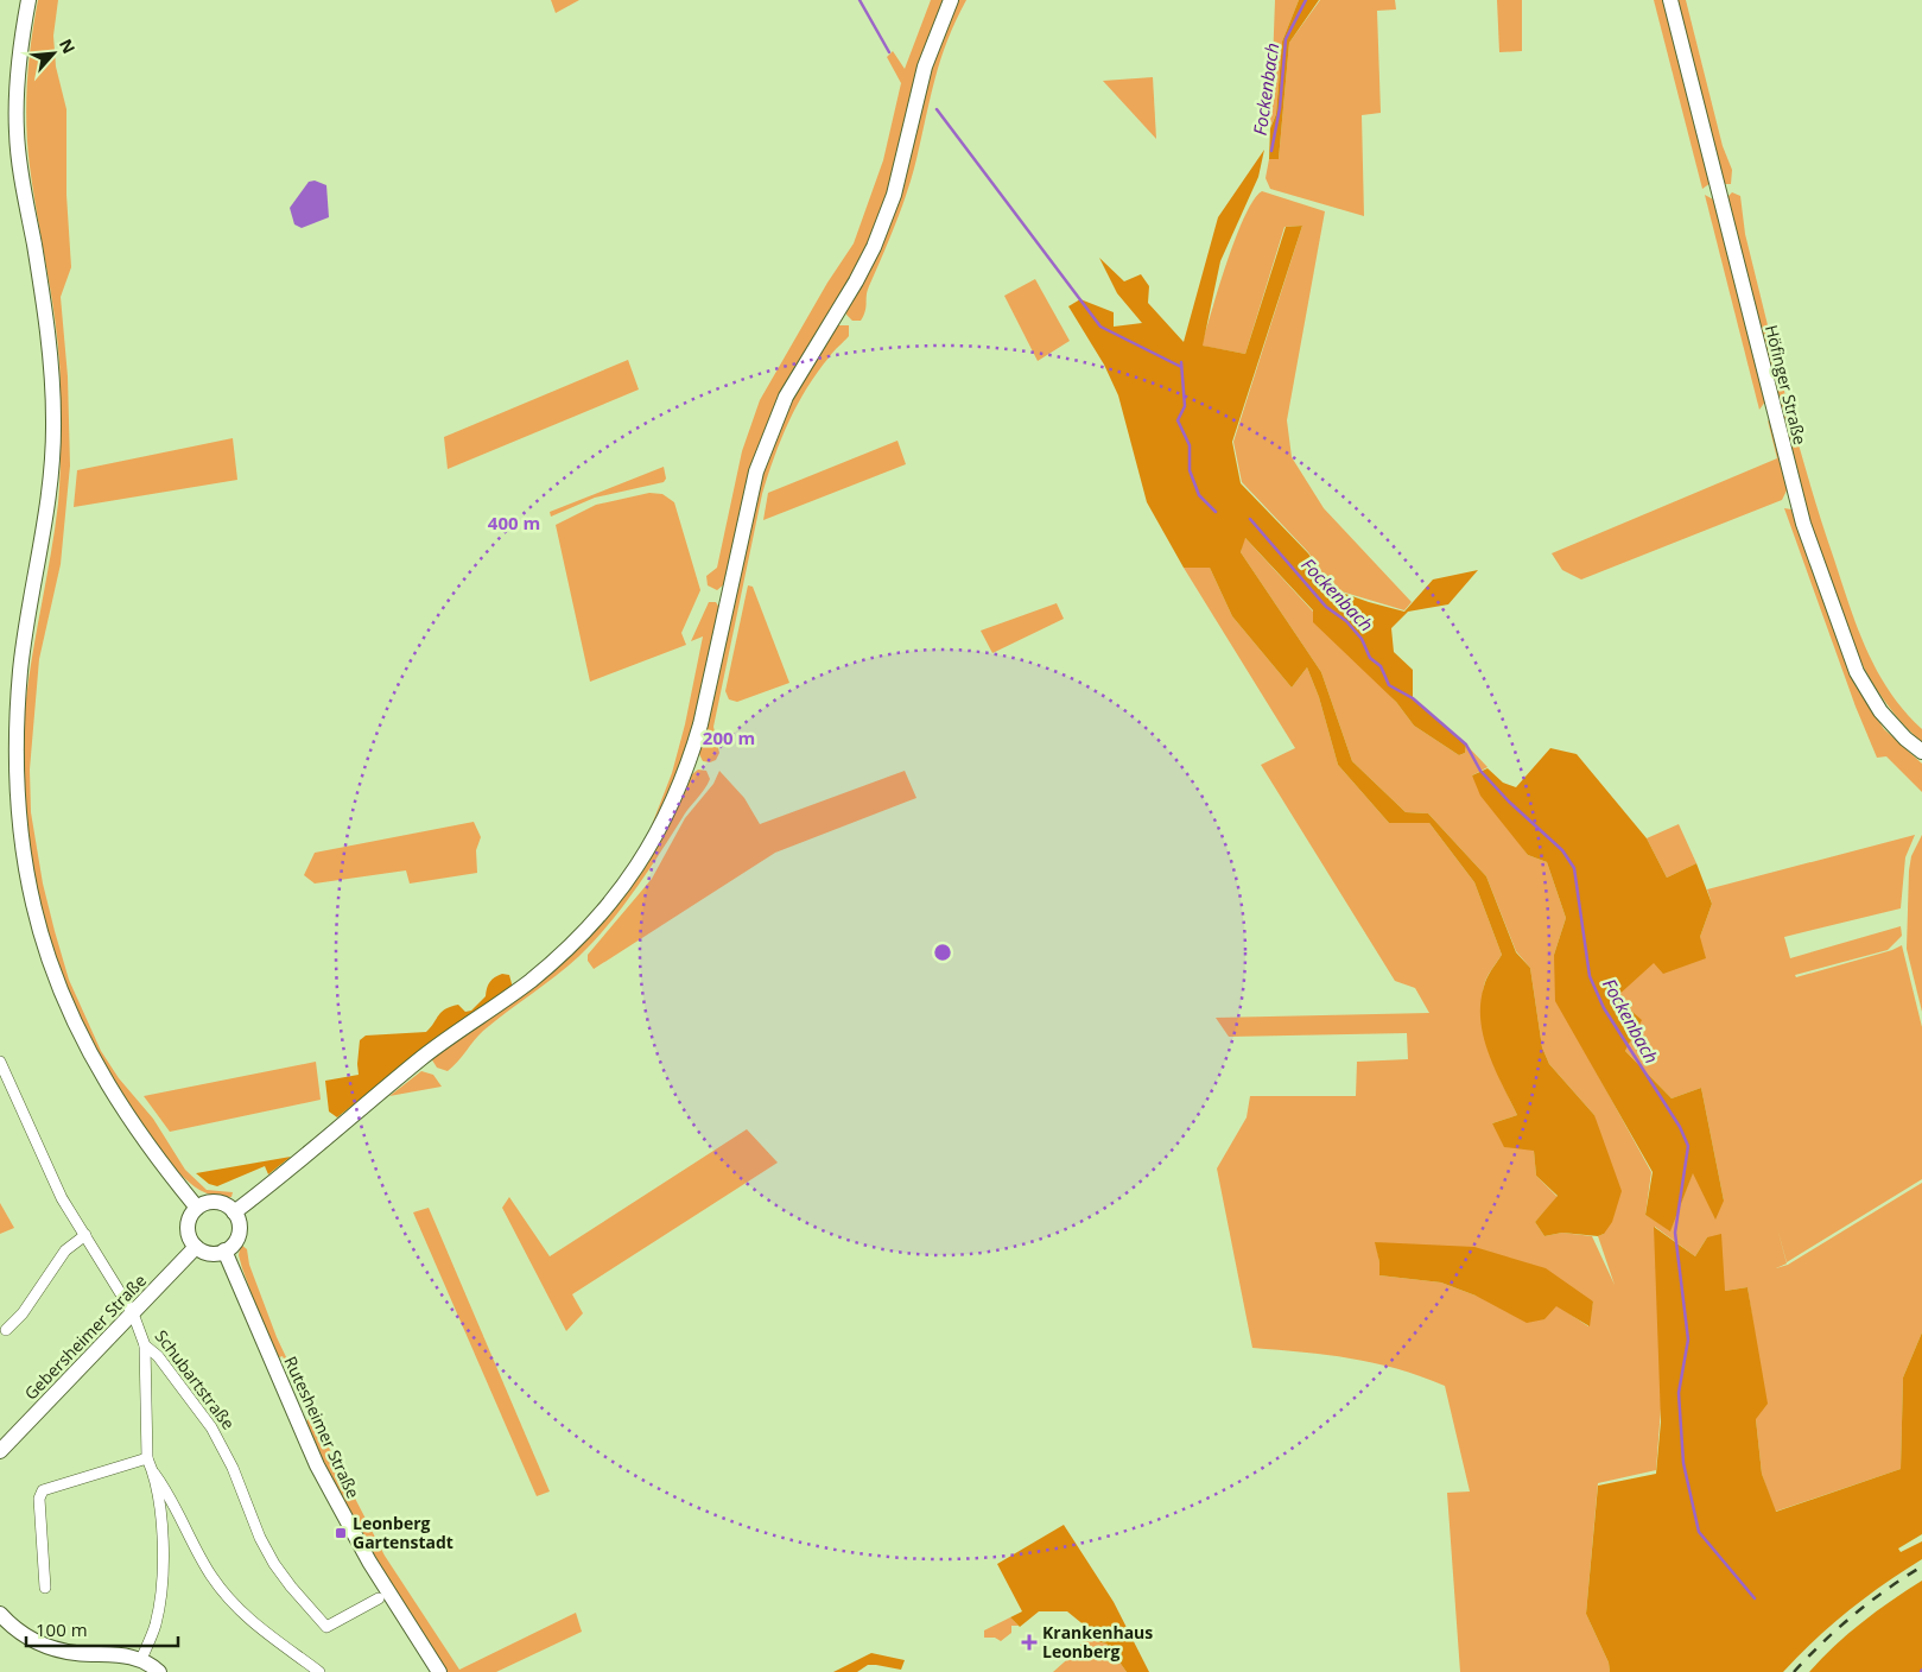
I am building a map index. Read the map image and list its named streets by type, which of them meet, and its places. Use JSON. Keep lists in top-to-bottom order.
{
  "streets": {
    "street": [
      "Höfinger Straße",
      "Gebersheimer Straße",
      "Schubartstraße",
      "Rutesheimer Straße"
    ]
  },
  "crossings": [
    ["Gebersheimer Straße", "Schubartstraße"],
    ["Gebersheimer Straße", "Rutesheimer Straße"]
  ],
  "water": ["Fockenbach"],
  "places": {
    "transit": ["Leonberg Gartenstadt"],
    "health": ["Krankenhaus Leonberg"]
  },
  "scale_bar": "100 m",
  "north": "top right",
  "rings": ["400 m", "200 m"]
}
